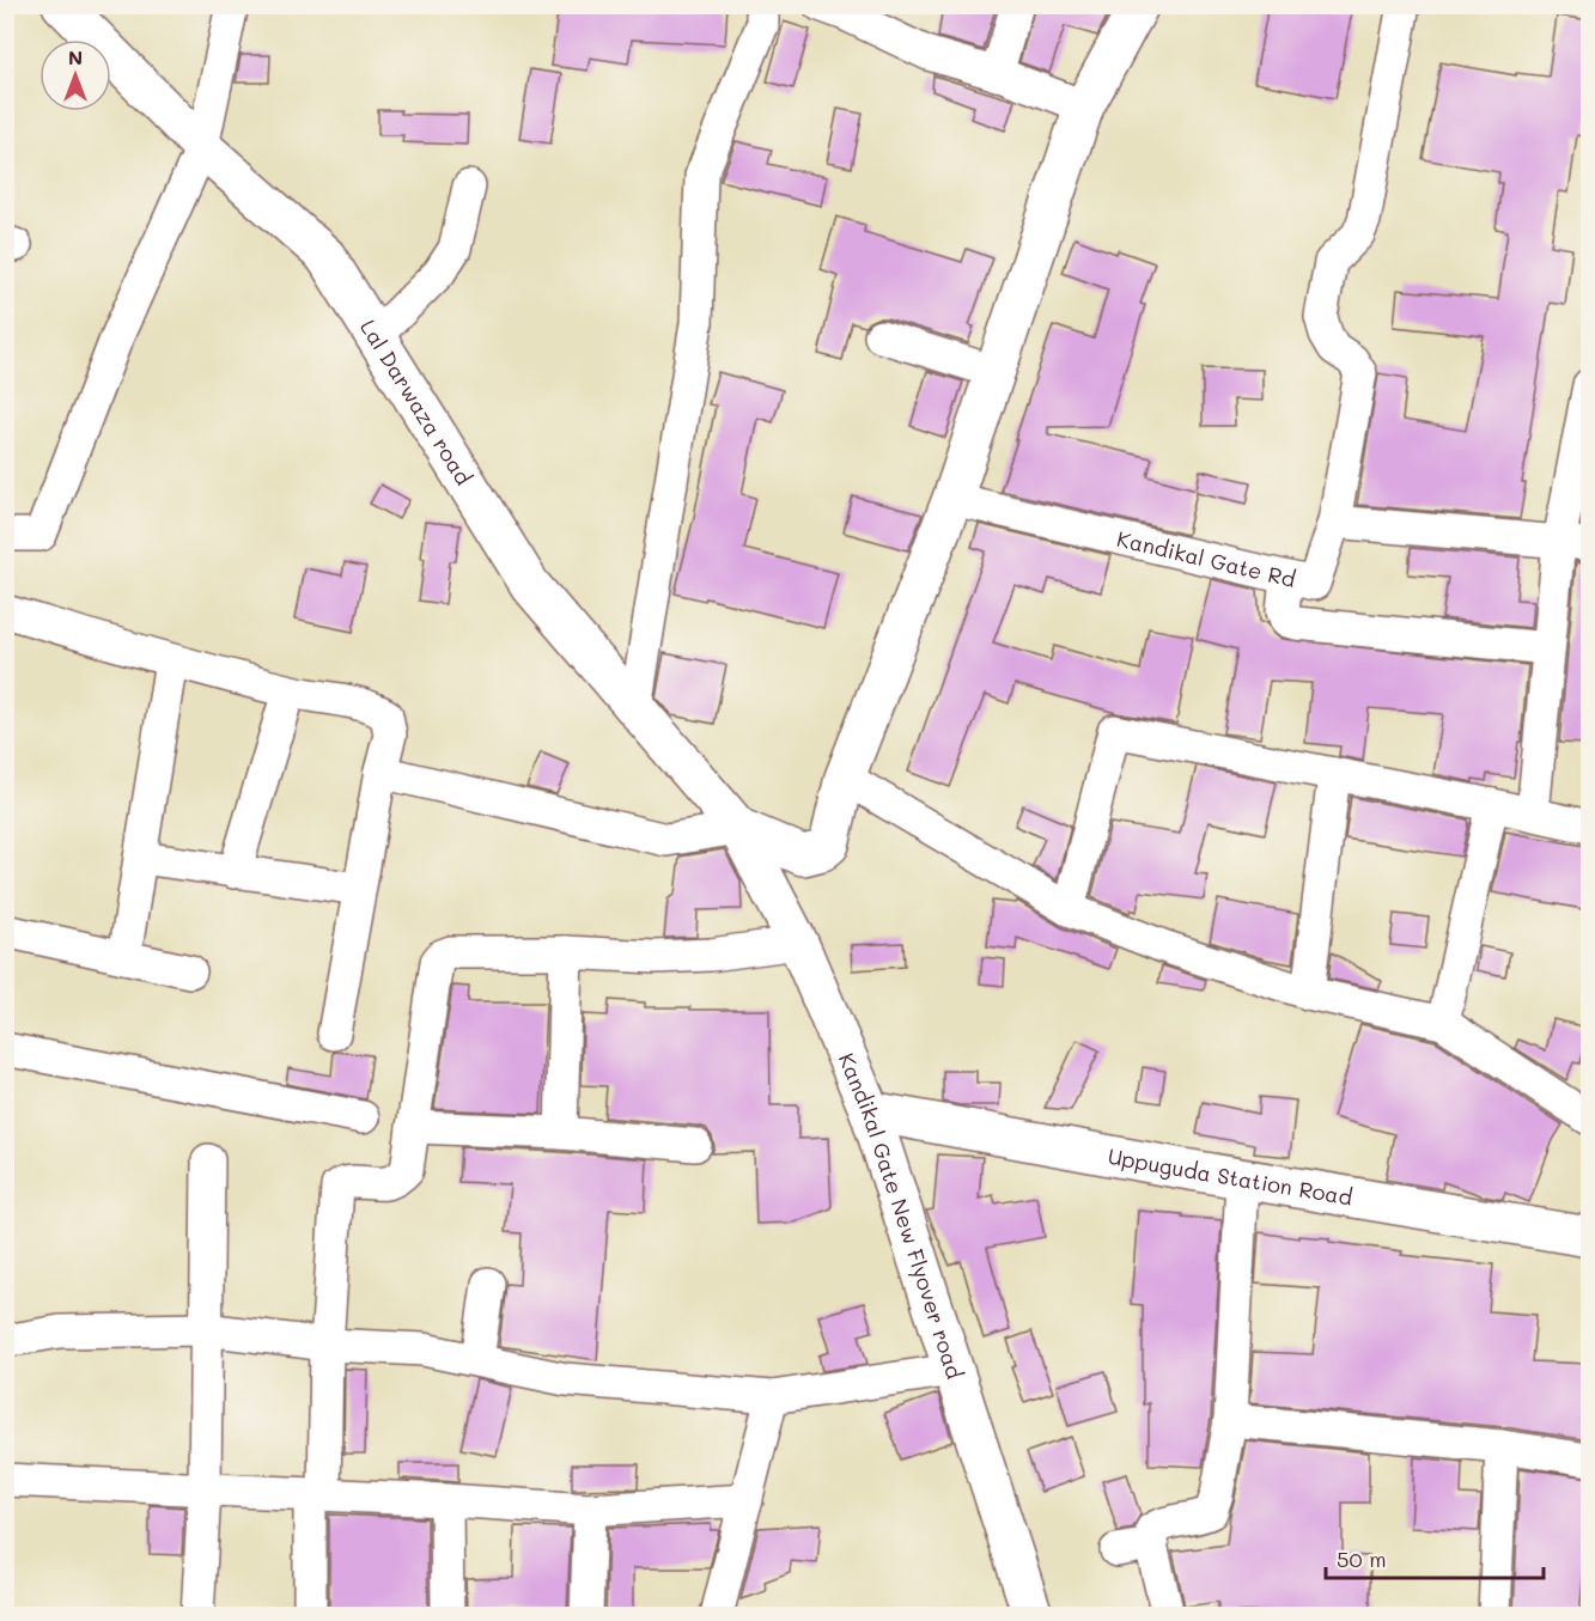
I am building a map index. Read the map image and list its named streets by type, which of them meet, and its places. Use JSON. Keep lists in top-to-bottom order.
{
  "streets": {
    "main road": ["Lal Darwaza road", "Uppuguda Station Road", "Kandikal Gate New Flyover road"],
    "street": ["Kandikal Gate Rd"]
  },
  "crossings": [
    ["Lal Darwaza road", "Kandikal Gate New Flyover road"],
    ["Uppuguda Station Road", "Kandikal Gate New Flyover road"]
  ],
  "scale_bar": "50 m",
  "north": "top"
}
